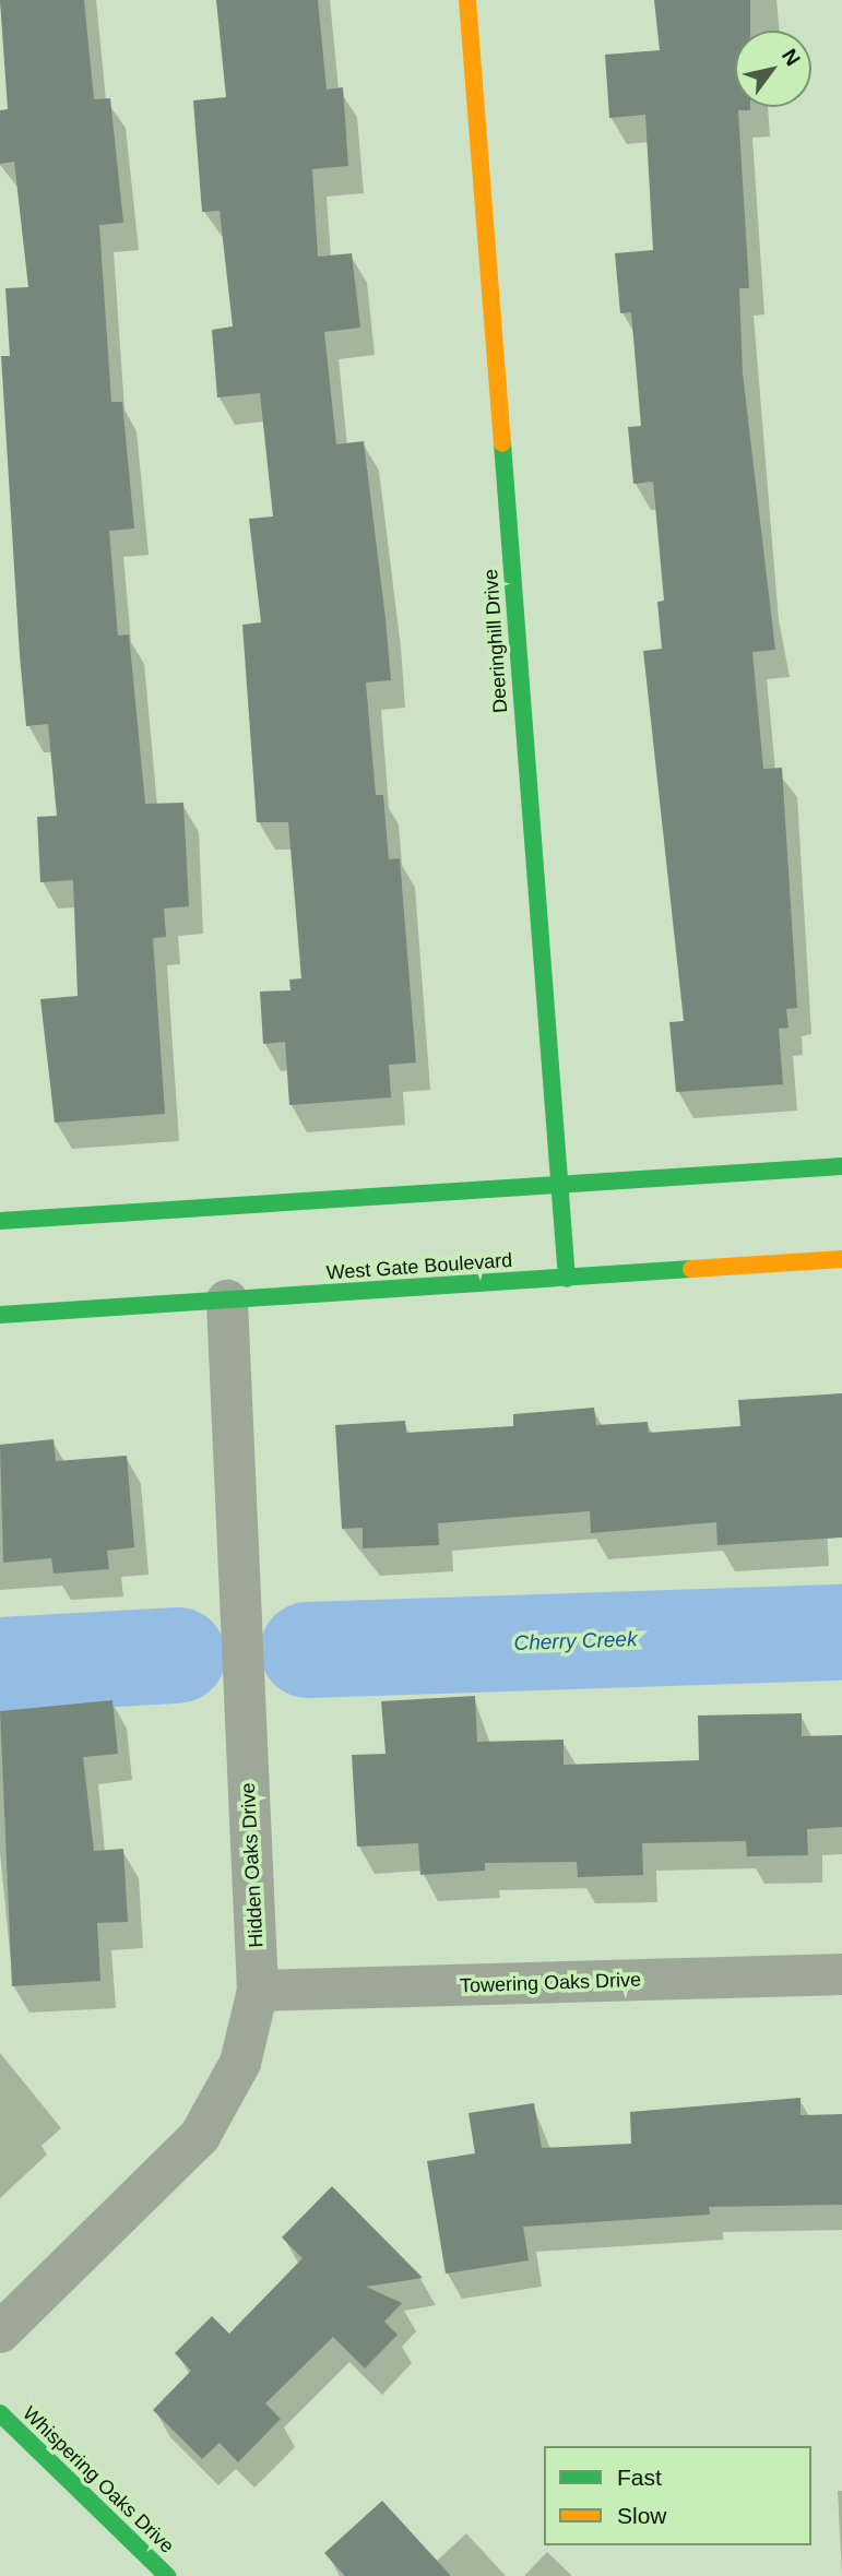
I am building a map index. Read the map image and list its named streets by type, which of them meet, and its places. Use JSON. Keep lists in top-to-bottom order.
{
  "streets": {
    "main road": ["Deeringhill Drive", "West Gate Boulevard", "Whispering Oaks Drive"],
    "street": ["Hidden Oaks Drive", "Towering Oaks Drive"]
  },
  "crossings": [
    ["Deeringhill Drive", "West Gate Boulevard"],
    ["West Gate Boulevard", "Hidden Oaks Drive"],
    ["Hidden Oaks Drive", "Towering Oaks Drive"]
  ],
  "water": ["Cherry Creek"],
  "legend": ["Fast", "Slow"],
  "north": "top right"
}
